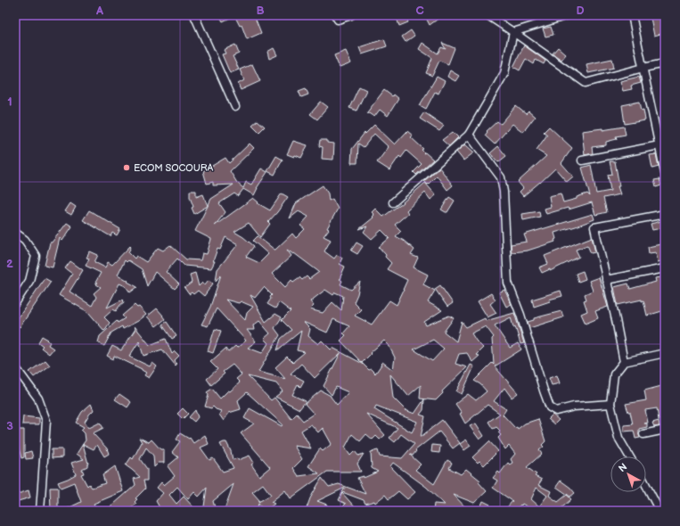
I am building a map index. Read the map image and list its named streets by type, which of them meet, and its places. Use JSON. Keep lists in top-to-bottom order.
{
  "places": ["ECOM SOCOURA"],
  "north": "top left",
  "grid": {
    "columns": [
      "A",
      "B",
      "C",
      "D"
    ],
    "rows": ["1", "2", "3"]
  }
}
